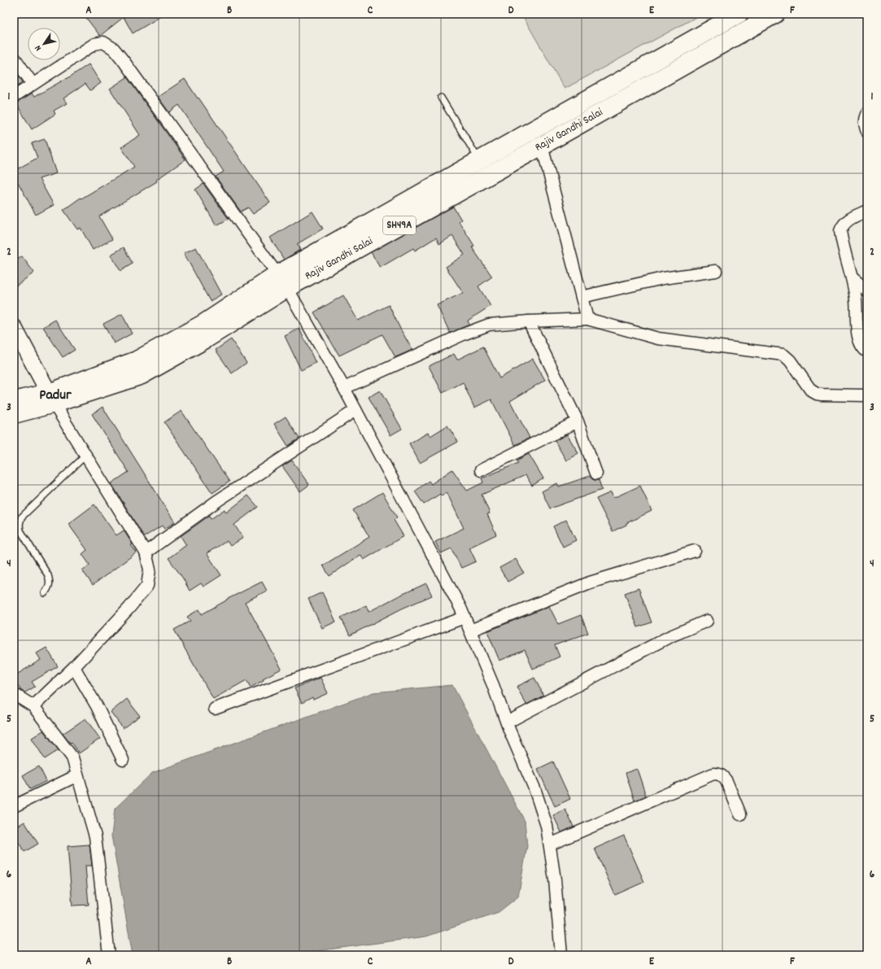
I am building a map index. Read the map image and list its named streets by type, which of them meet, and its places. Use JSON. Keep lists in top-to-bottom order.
{
  "streets": {
    "main road": ["Rajiv Gandhi Salai", "SH49A"]
  },
  "districts": ["Padur"],
  "north": "bottom left",
  "grid": {
    "columns": [
      "A",
      "B",
      "C",
      "D",
      "E",
      "F"
    ],
    "rows": [
      "1",
      "2",
      "3",
      "4",
      "5",
      "6"
    ]
  }
}
